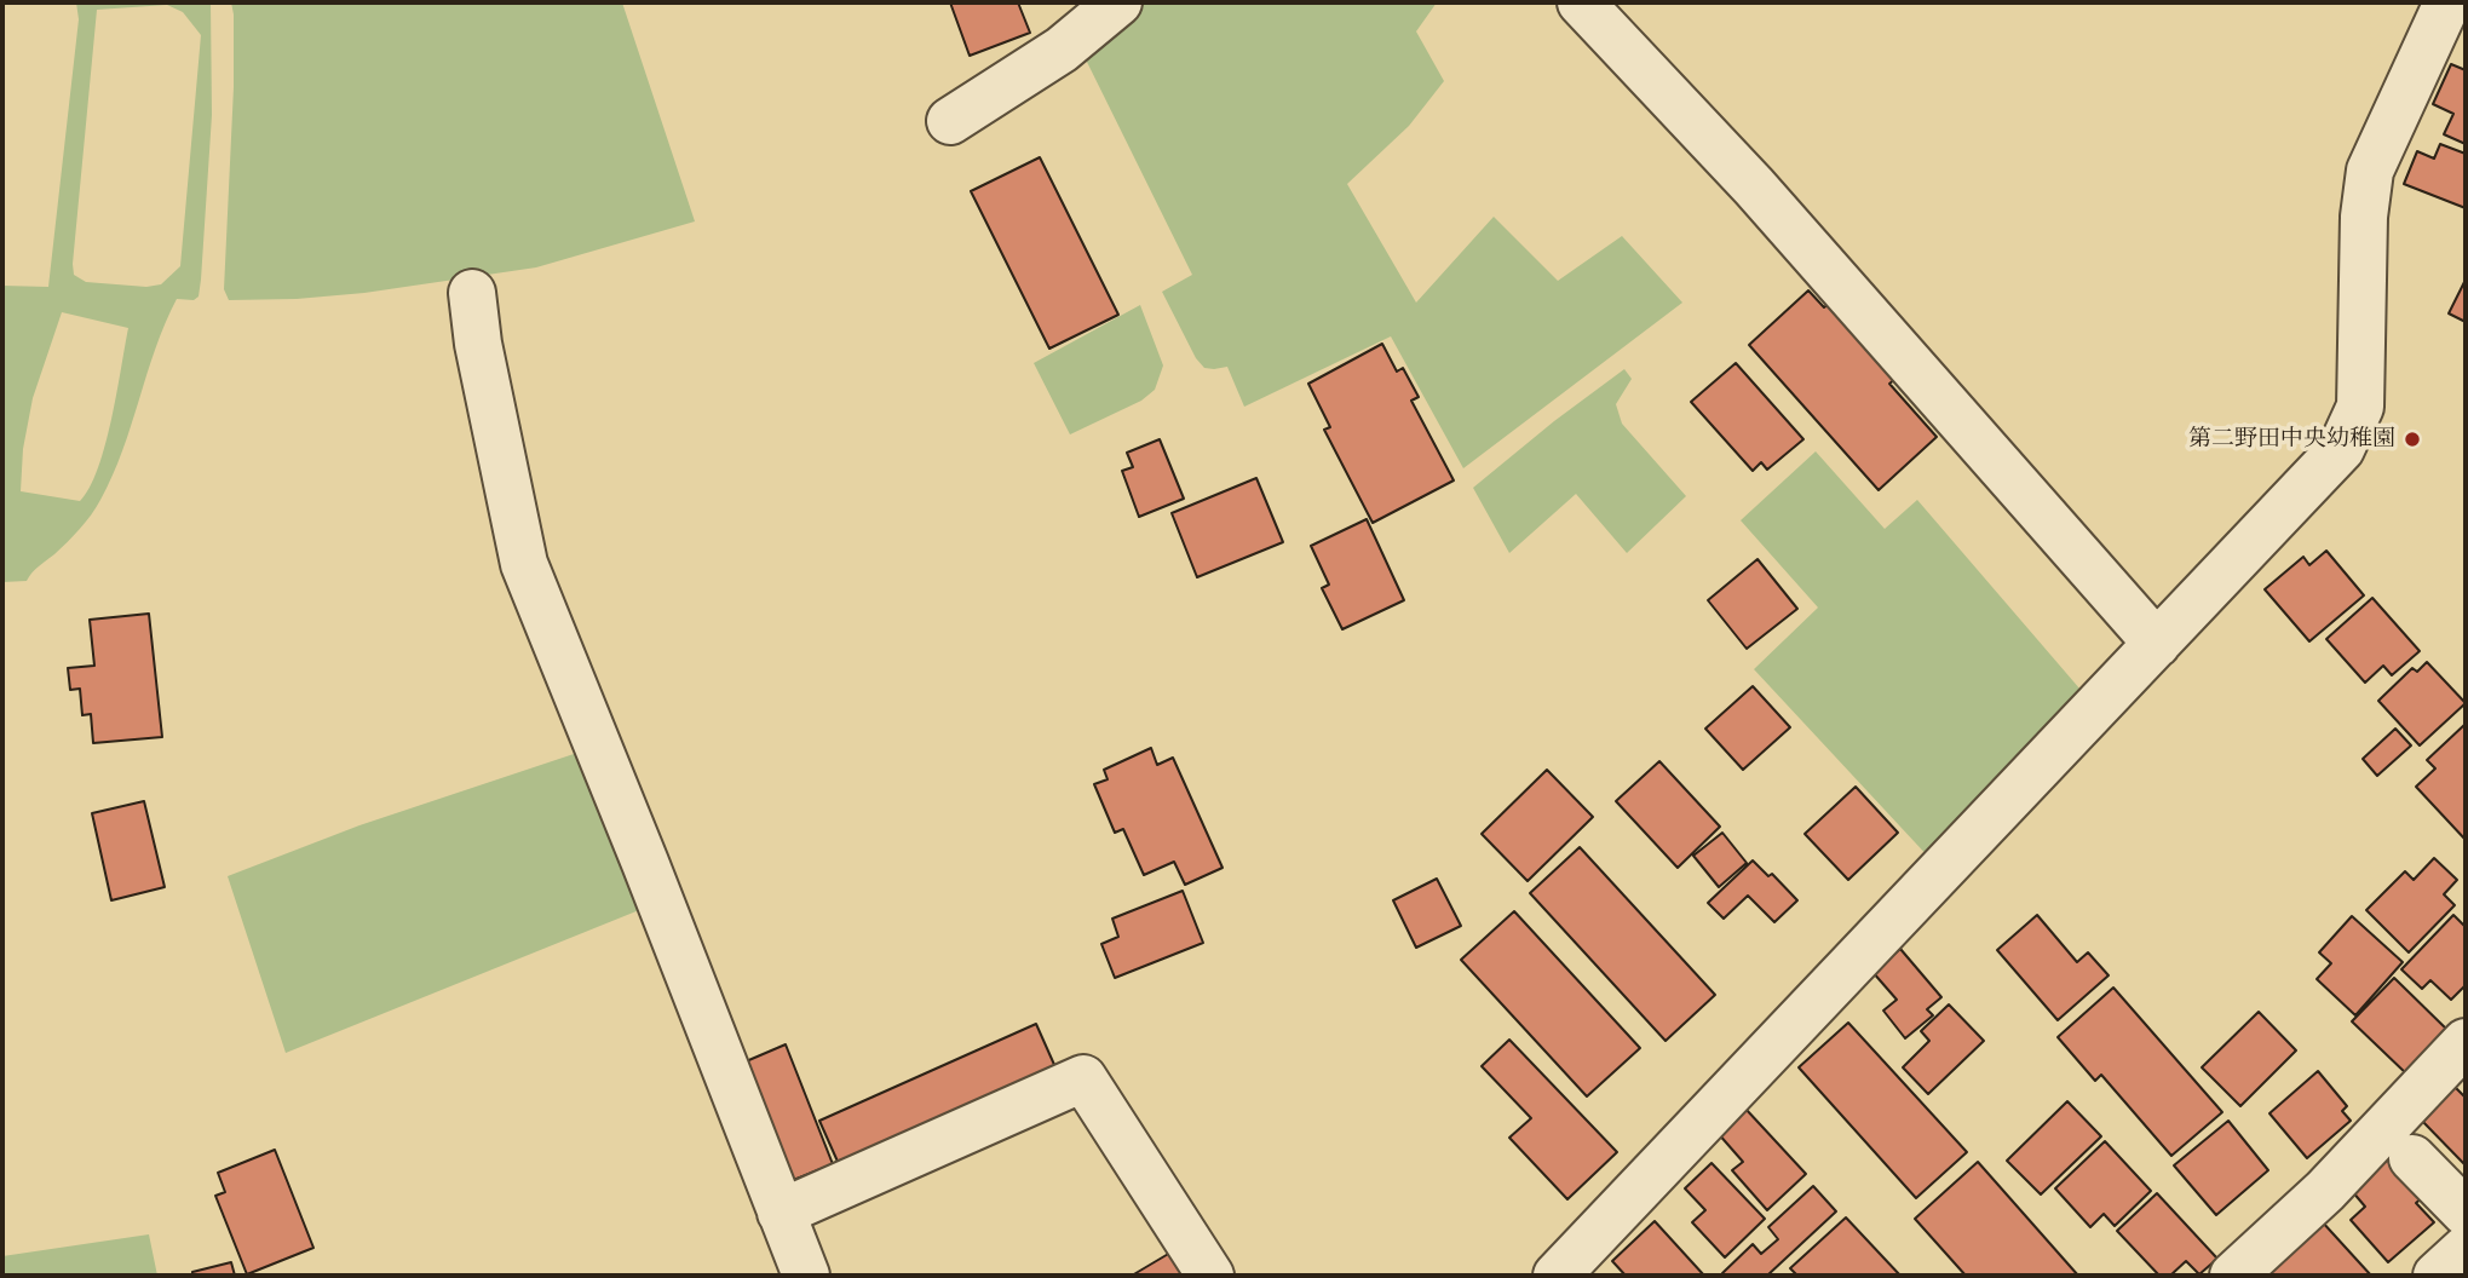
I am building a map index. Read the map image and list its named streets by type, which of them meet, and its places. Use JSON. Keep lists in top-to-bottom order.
{
  "places": ["第二野田中央幼稚園"]
}
